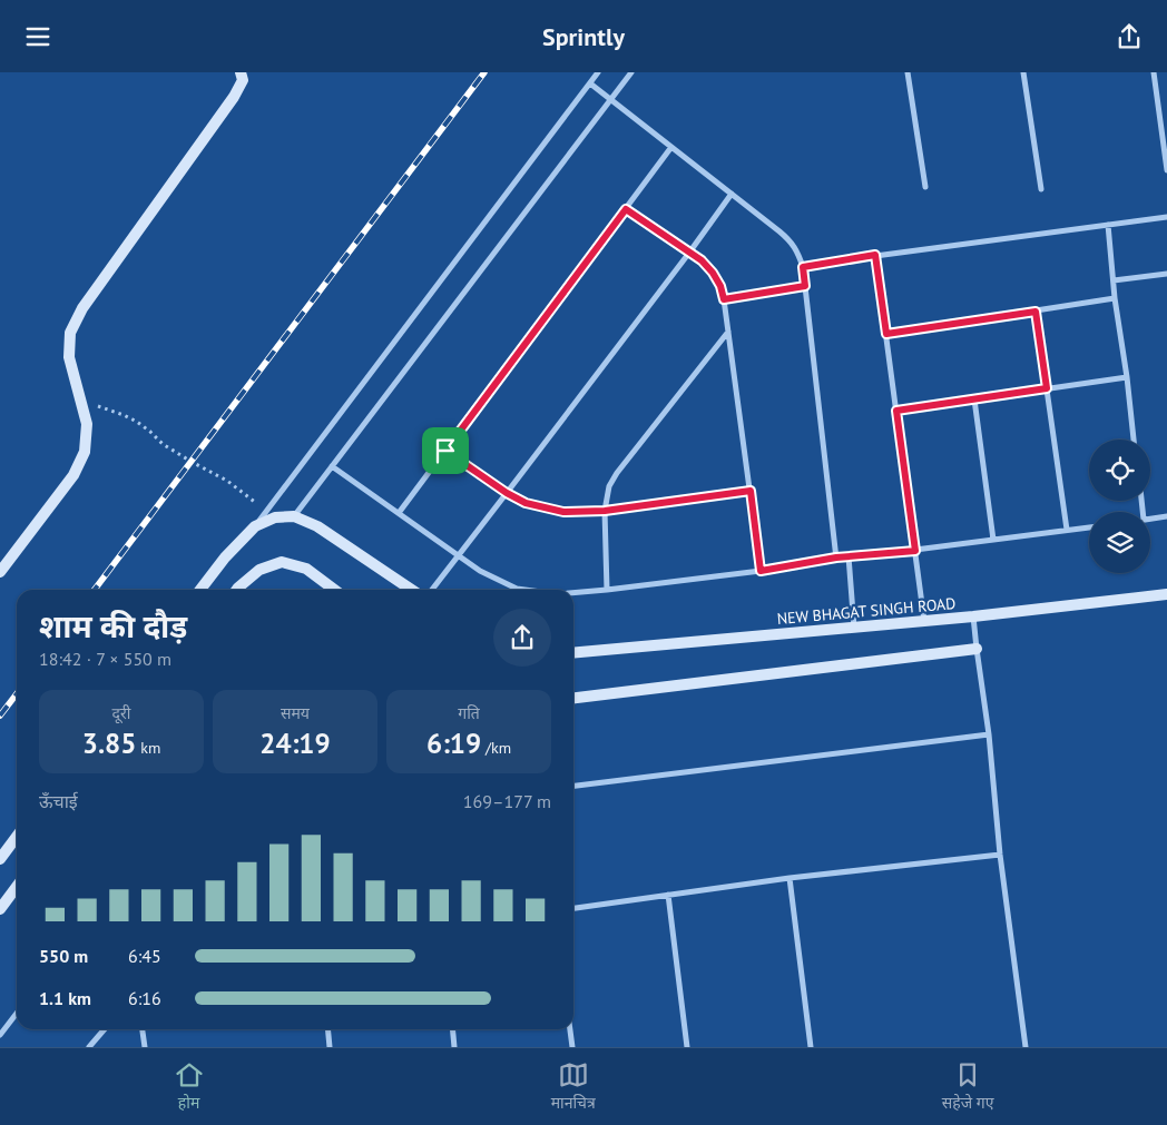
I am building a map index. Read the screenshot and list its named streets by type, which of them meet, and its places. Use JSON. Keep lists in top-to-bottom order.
{
  "streets": {
    "street": ["NEW BHAGAT SINGH ROAD"]
  },
  "page": {
    "header": "Sprintly",
    "heading": ["शाम की दौड़", "18:42 · 7 × 550 m"],
    "stats": [
      ["दूरी", "3.85 km"],
      ["समय", "24:19"],
      ["गति", "6:19 /km"]
    ],
    "chart": ["ऊँचाई", "169–177 m"],
    "list": [
      {
        "name": "550 m",
        "note": "6:45"
      },
      {
        "name": "1.1 km",
        "note": "6:16"
      }
    ],
    "tabs": ["होम", "मानचित्र", "सहेजे गए"]
  }
}
